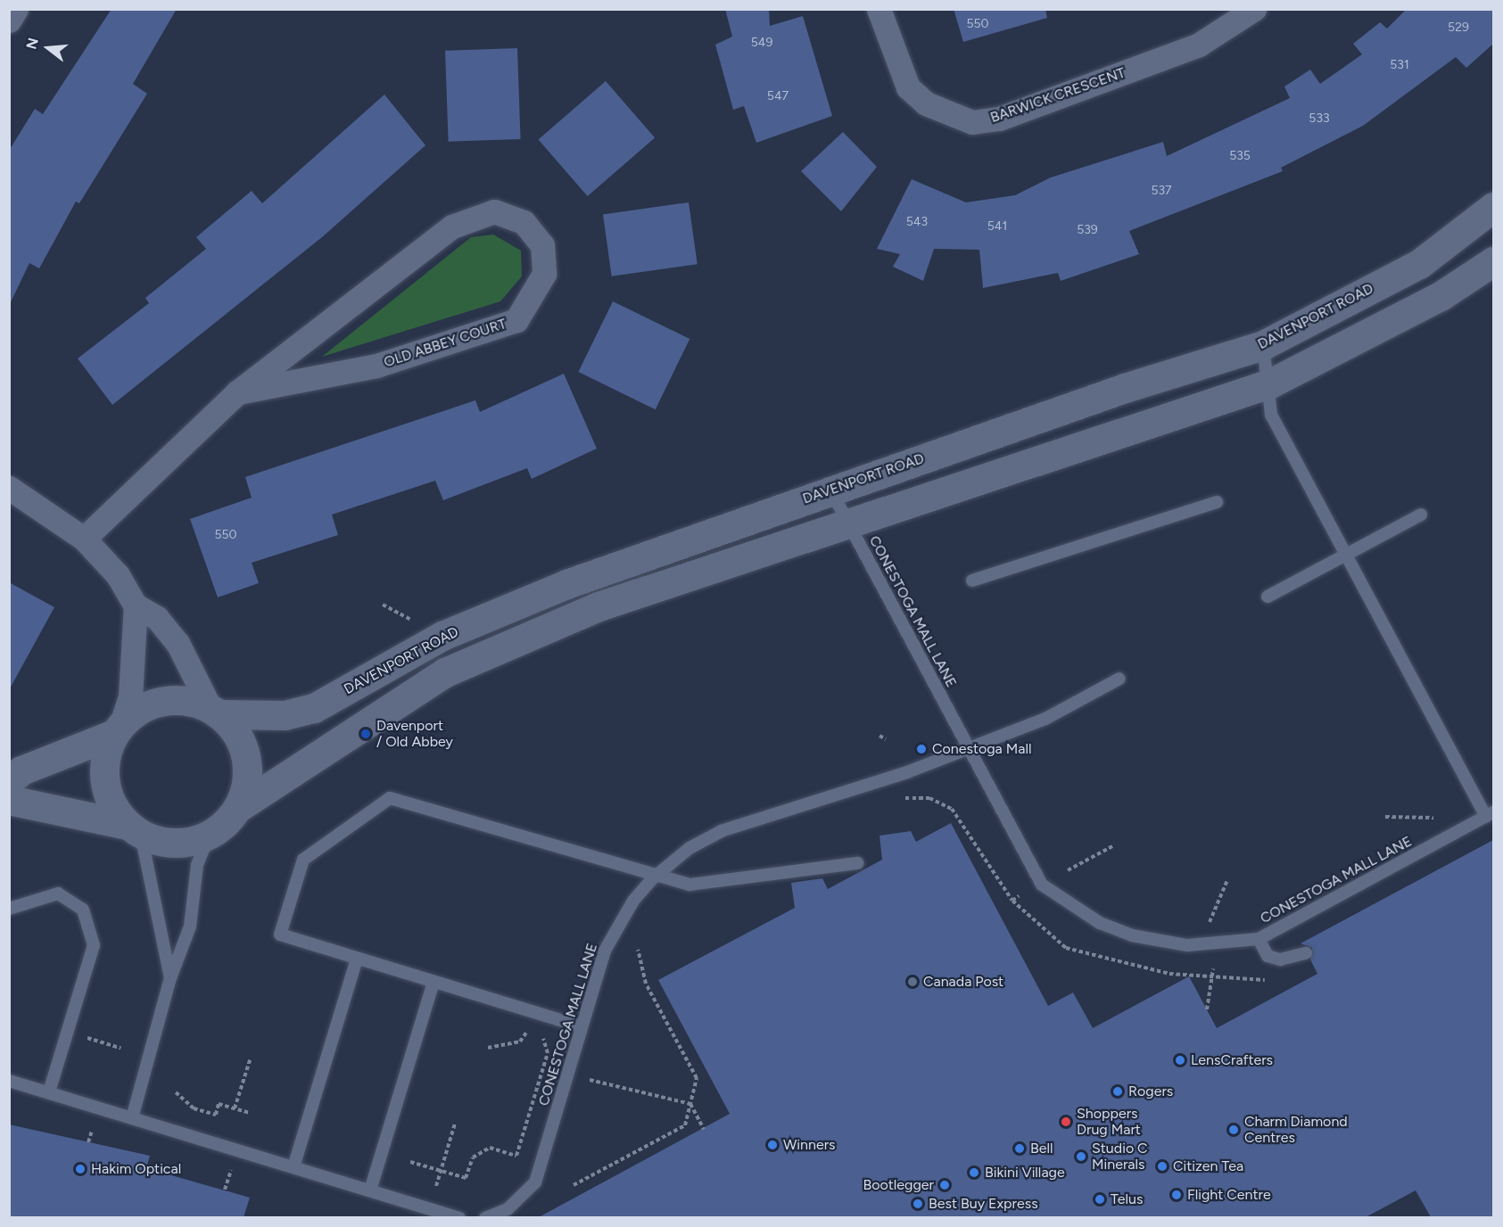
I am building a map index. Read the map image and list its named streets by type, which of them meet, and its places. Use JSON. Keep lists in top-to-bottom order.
{
  "streets": {
    "street": ["BARWICK CRESCENT", "DAVENPORT ROAD", "OLD ABBEY COURT"],
    "lane": ["CONESTOGA MALL LANE"]
  },
  "crossings": [
    ["DAVENPORT ROAD", "CONESTOGA MALL LANE"]
  ],
  "places": [
    "Davenport / Old Abbey",
    "Conestoga Mall",
    "Canada Post",
    "LensCrafters",
    "Rogers",
    "Shoppers Drug Mart",
    "Charm Diamond Centres",
    "Winners",
    "Bell",
    "Studio C Minerals",
    "Citizen Tea",
    "Hakim Optical",
    "Bikini Village",
    "Bootlegger",
    "Flight Centre",
    "Telus",
    "Best Buy Express"
  ],
  "house_numbers": [
    "550",
    "529",
    "549",
    "531",
    "547",
    "533",
    "535",
    "537",
    "543",
    "541",
    "539",
    "550"
  ],
  "north": "left"
}
